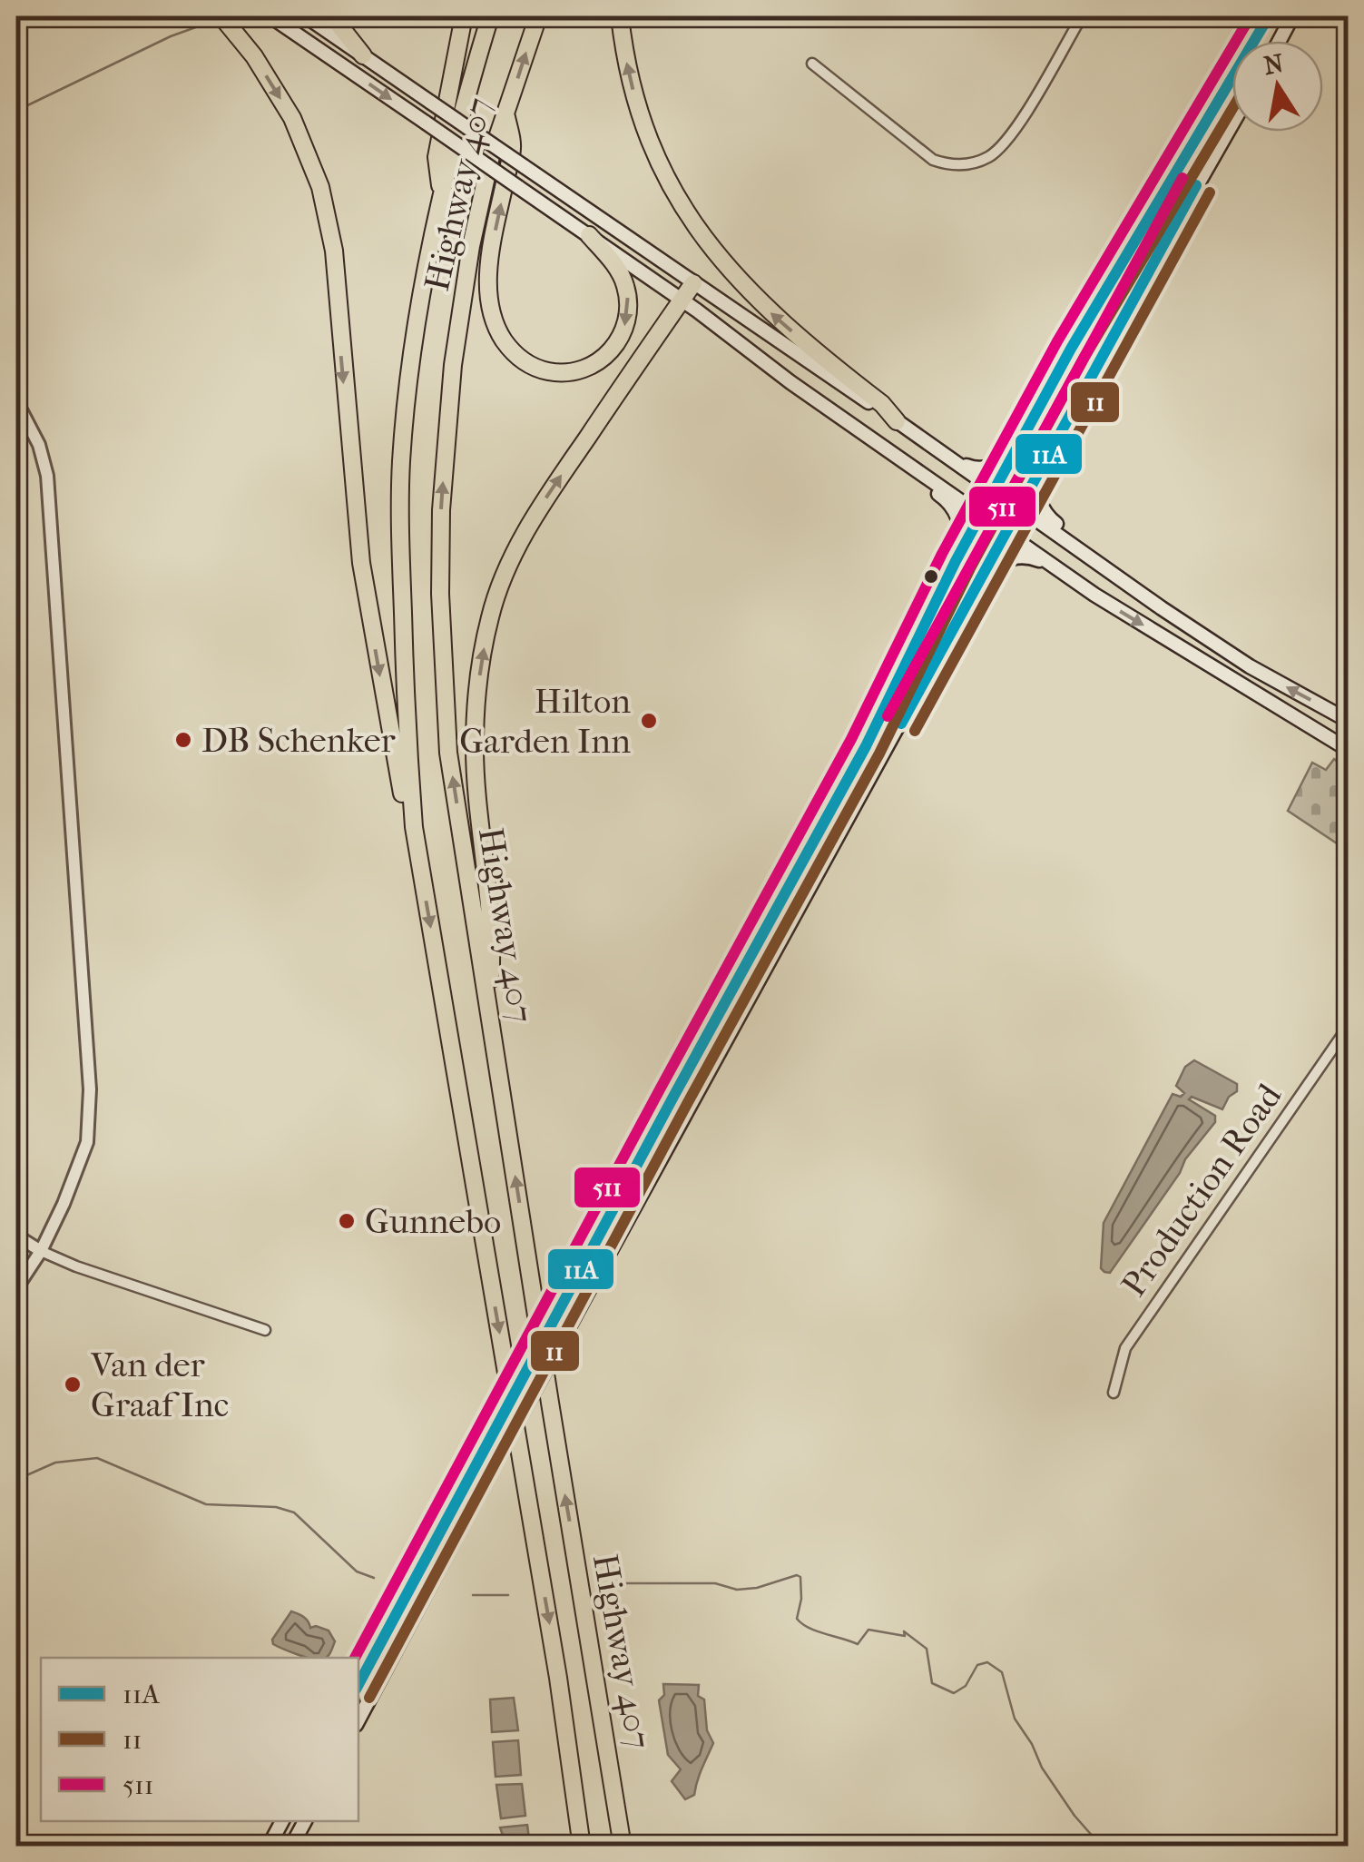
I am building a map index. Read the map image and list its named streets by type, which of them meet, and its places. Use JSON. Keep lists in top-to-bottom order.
{
  "streets": {
    "highway": ["Highway 407"],
    "street": ["Production Road"]
  },
  "places": [
    "Hilton Garden Inn",
    "DB Schenker",
    "Gunnebo",
    "Van der Graaf Inc"
  ],
  "lines": ["transit line 11A", "transit line 511", "transit line 11"],
  "legend": ["11A", "11", "511"],
  "north": "top"
}
